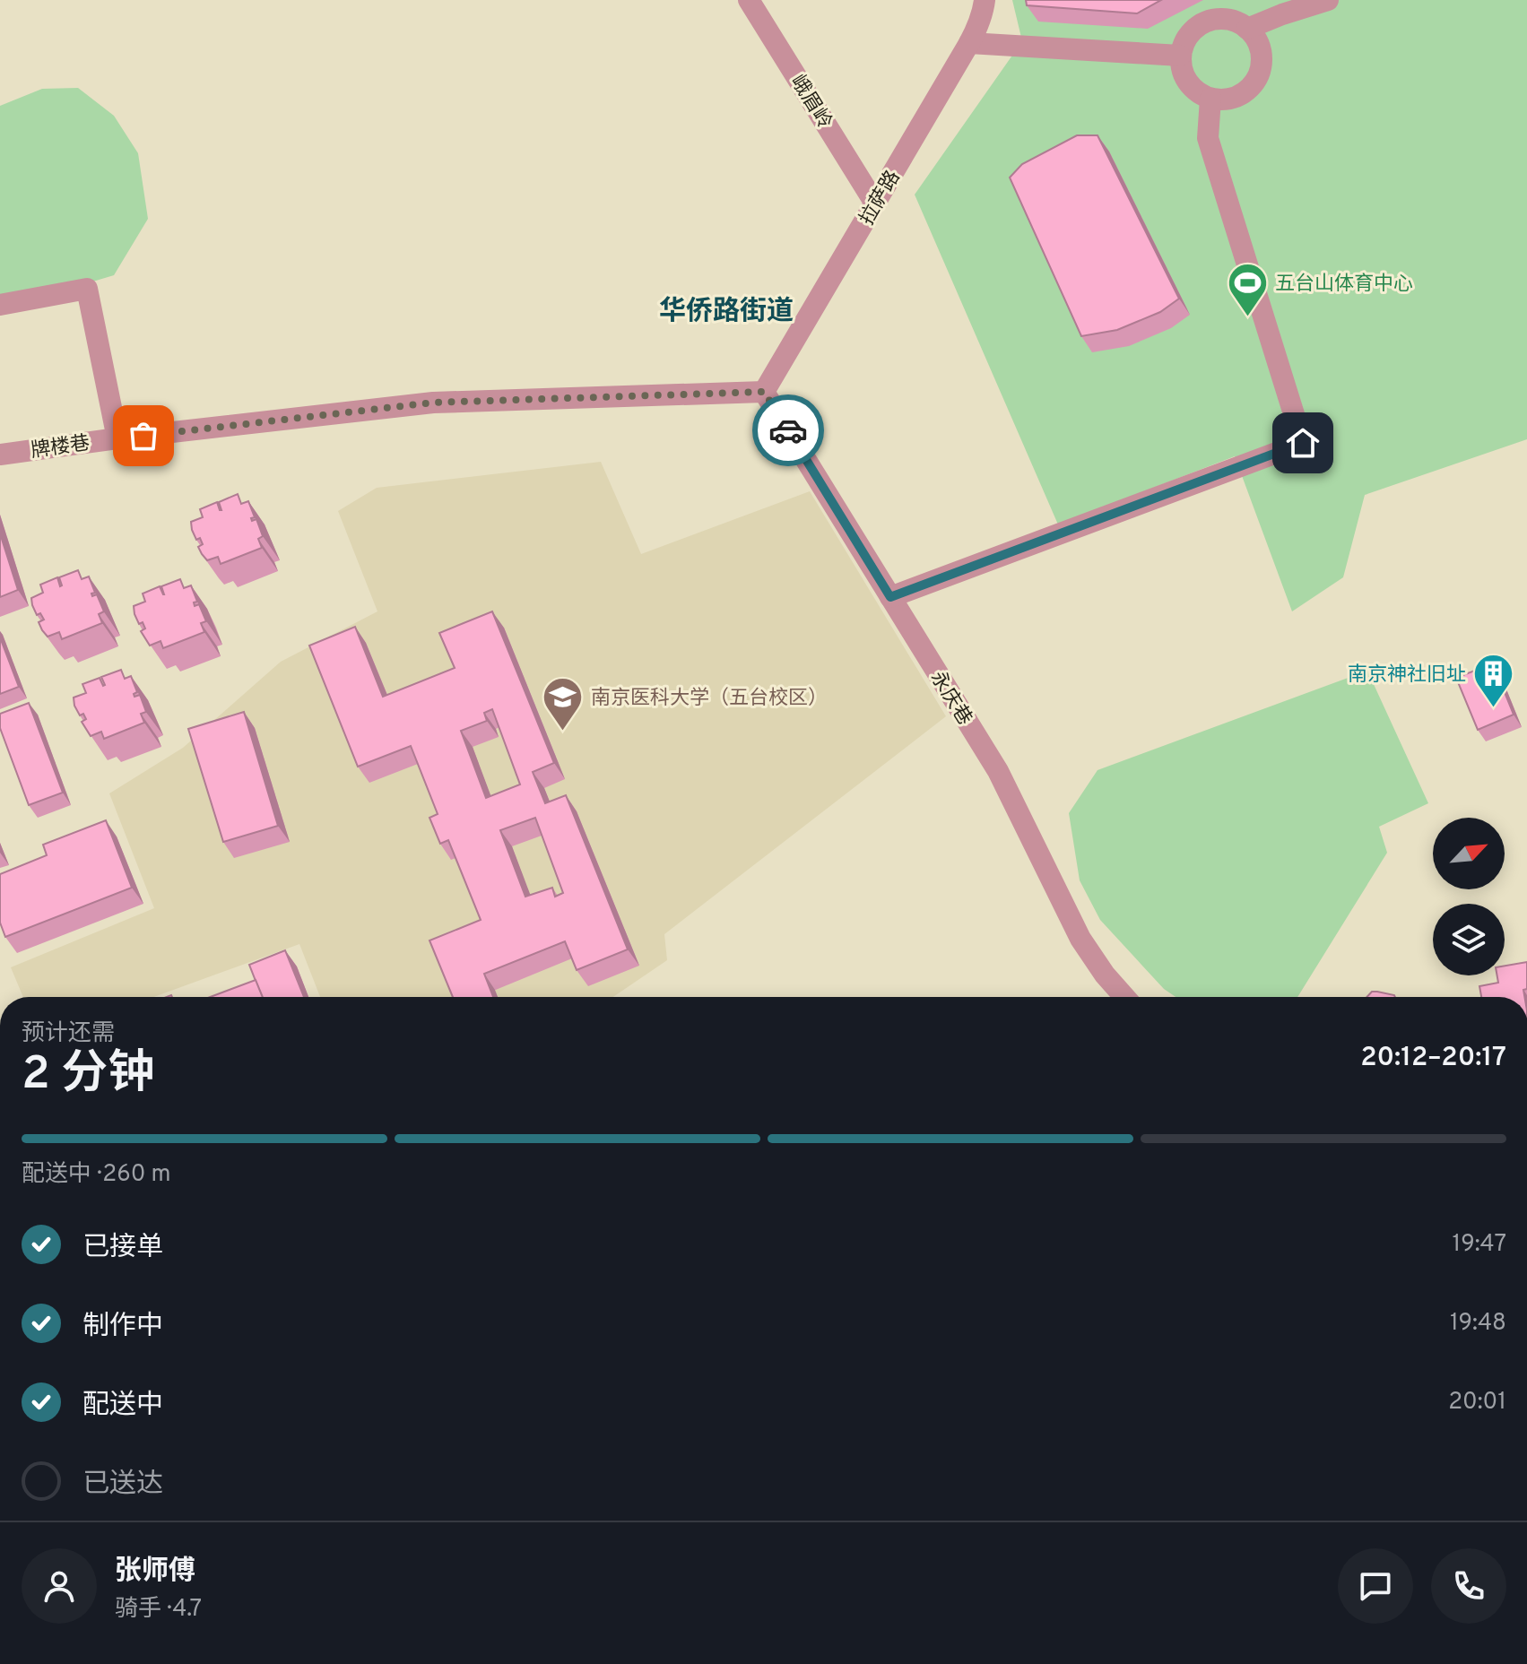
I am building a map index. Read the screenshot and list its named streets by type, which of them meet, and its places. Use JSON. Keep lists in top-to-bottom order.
{
  "streets": {
    "street": [
      "峨眉岭",
      "拉萨路",
      "牌楼巷",
      "永庆巷"
    ]
  },
  "crossings": [
    ["峨眉岭", "拉萨路"],
    ["拉萨路", "牌楼巷"],
    ["拉萨路", "永庆巷"],
    ["牌楼巷", "永庆巷"]
  ],
  "districts": ["华侨路街道"],
  "places": {
    "sports": ["五台山体育中心"],
    "building": ["南京神社旧址"],
    "school or university": ["南京医科大学（五台校区）"]
  },
  "north": "top right",
  "page": {
    "heading": ["2 分钟", "预计还需", "20:12–20:17"],
    "panel": ["张师傅", "骑手 · 4.7"],
    "bar": "配送中 · 260 m",
    "list": [
      ["已接单", "19:47"],
      ["制作中", "19:48"],
      ["配送中", "20:01"],
      "已送达"
    ]
  }
}
